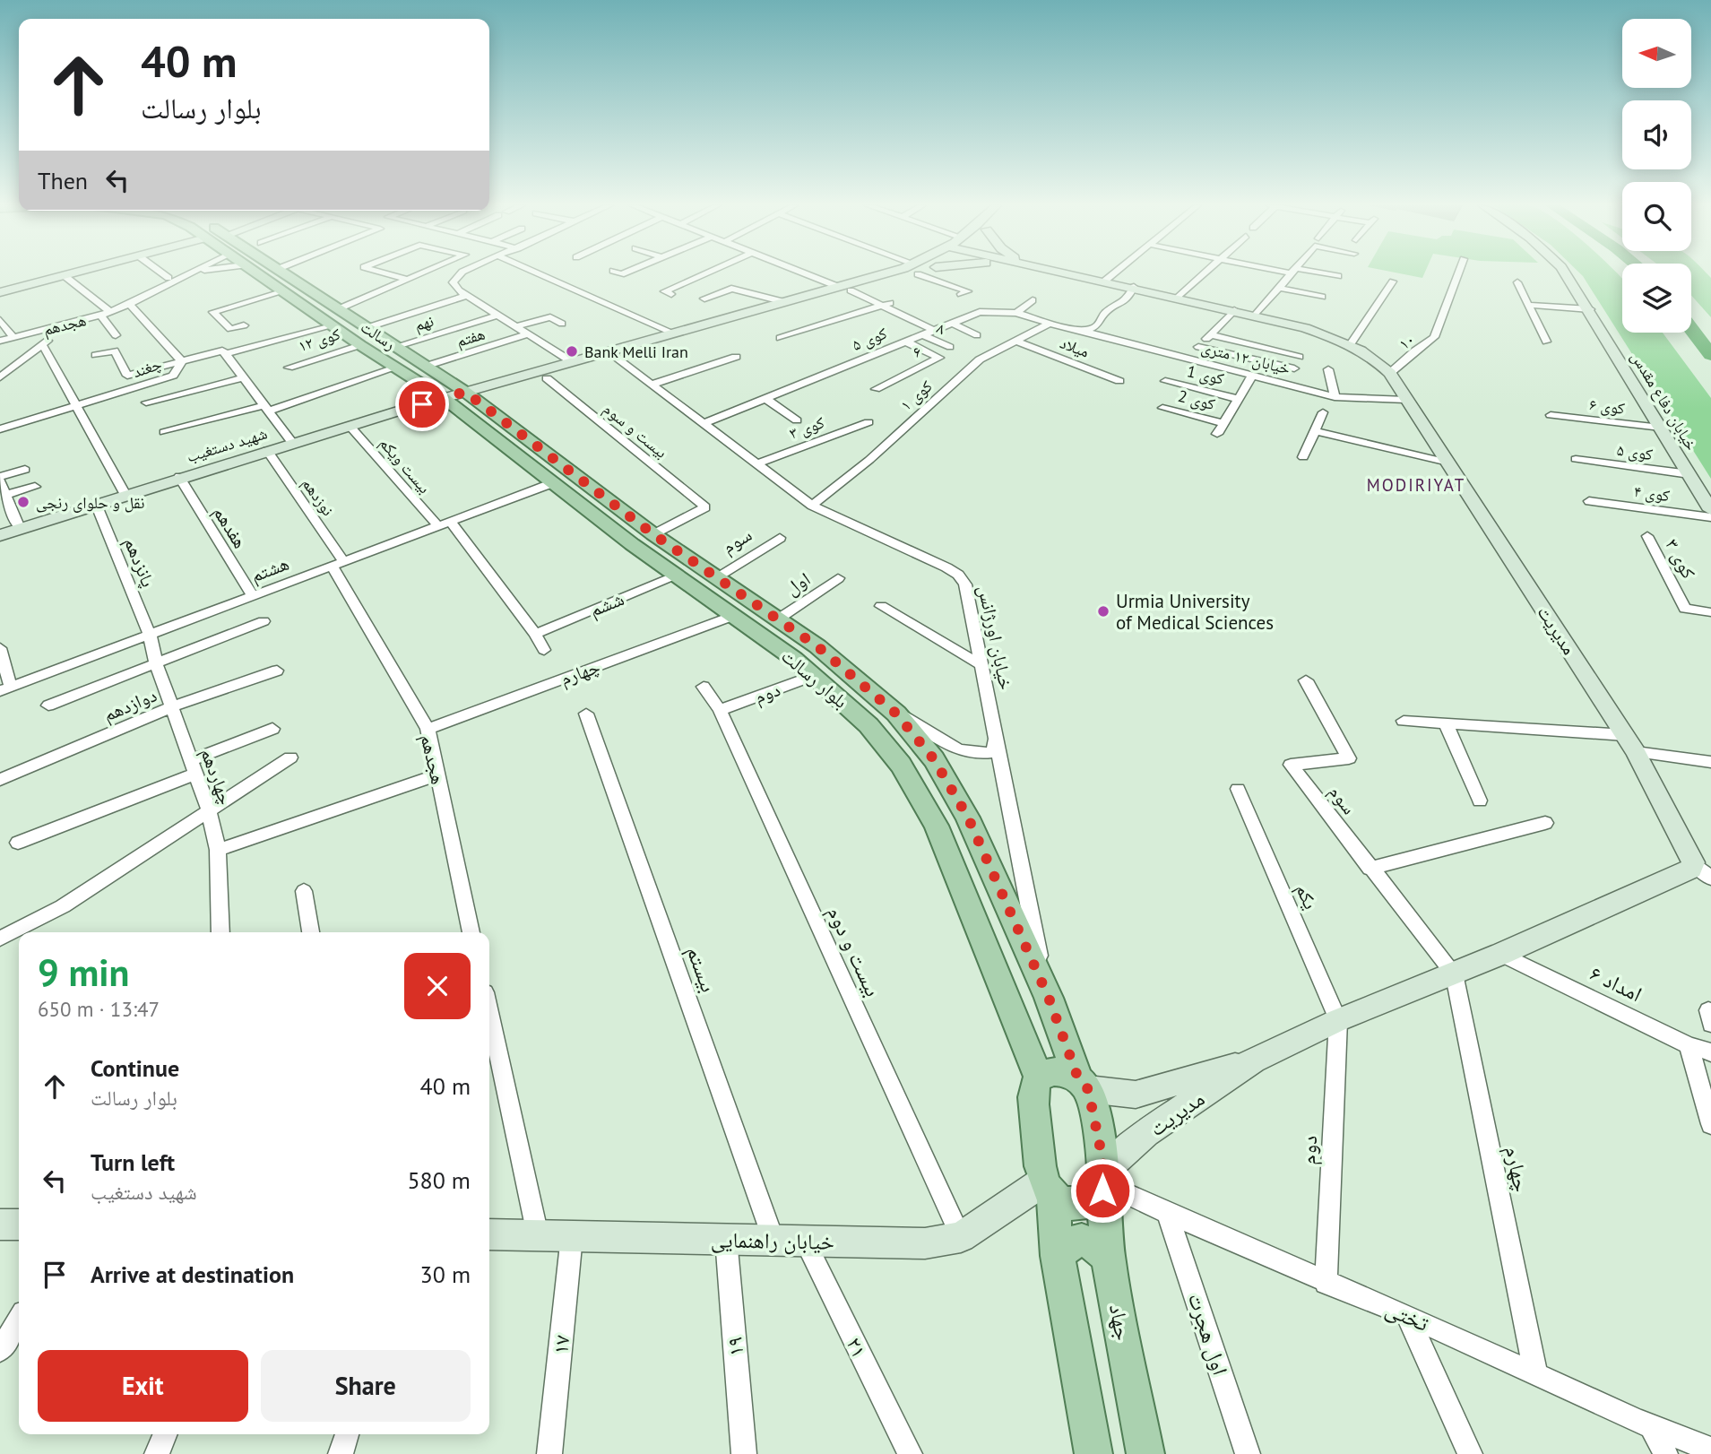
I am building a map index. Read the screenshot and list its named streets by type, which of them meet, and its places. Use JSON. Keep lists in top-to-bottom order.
{
  "streets": {
    "main road": ["رسالت", "بلوار رسالت", "جهاد"],
    "street": [
      "نهم",
      "هجدهم",
      "۸",
      "هفتم",
      "کوی ۵",
      "کوی ۱۲",
      "۱۰",
      "میلاد",
      "۶",
      "خیابان ۱۲ متری",
      "چغند",
      "کوی 1",
      "کوی ۱",
      "کوی 2",
      "خیابان دفاع مقدس",
      "کوی ۶",
      "کوی ۳",
      "بیست و سوم",
      "شهید دستغیب",
      "بیست ویکم",
      "کوی ۴",
      "نوزدهم",
      "هفدهم",
      "سوم",
      "پانزدهم",
      "هشتم",
      "اول",
      "ششم",
      "مدیریت",
      "خیابان اورژانس",
      "چهارم",
      "دوم",
      "دوازدهم",
      "چهاردهم",
      "یکم",
      "بیست و دوم",
      "بیستم",
      "امداد ۶",
      "خیابان راهنمایی",
      "تختی",
      "اول هجرت",
      "۱۷",
      "۱۹",
      "۲۱"
    ]
  },
  "crossings": [
    ["نهم", "رسالت"],
    ["هجدهم", "چغند"],
    ["هجدهم", "نوزدهم"],
    ["هجدهم", "هشتم"],
    ["هجدهم", "چهارم"],
    ["۸", "کوی ۵"],
    ["رسالت", "هفتم"],
    ["رسالت", "کوی ۱۲"],
    ["رسالت", "شهید دستغیب"],
    ["رسالت", "بلوار رسالت"],
    ["کوی ۵", "۶"],
    ["کوی ۵", "خیابان ۱۲ متری"],
    ["کوی ۵", "کوی ۱"],
    ["کوی ۵", "خیابان دفاع مقدس"],
    ["کوی ۵", "خیابان اورژانس"],
    ["۱۰", "مدیریت"],
    ["میلاد", "کوی ۱"],
    ["خیابان ۱۲ متری", "کوی ۱"],
    ["خیابان ۱۲ متری", "مدیریت"],
    ["کوی ۱", "خیابان اورژانس"],
    ["خیابان دفاع مقدس", "کوی ۶"],
    ["کوی ۳", "خیابان اورژانس"],
    ["بیست و سوم", "بلوار رسالت"],
    ["شهید دستغیب", "بیست ویکم"],
    ["شهید دستغیب", "نوزدهم"],
    ["شهید دستغیب", "هفدهم"],
    ["شهید دستغیب", "پانزدهم"],
    ["شهید دستغیب", "بلوار رسالت"],
    ["بیست ویکم", "هشتم"],
    ["نوزدهم", "هشتم"],
    ["هفدهم", "هشتم"],
    ["سوم", "مدیریت"],
    ["سوم", "چهارم"],
    ["سوم", "بلوار رسالت"],
    ["پانزدهم", "هشتم"],
    ["پانزدهم", "چهاردهم"],
    ["هشتم", "بلوار رسالت"],
    ["هشتم", "چهاردهم"],
    ["اول", "بلوار رسالت"],
    ["ششم", "بلوار رسالت"],
    ["مدیریت", "چهارم"],
    ["مدیریت", "بلوار رسالت"],
    ["مدیریت", "دوم"],
    ["مدیریت", "یکم"],
    ["مدیریت", "امداد ۶"],
    ["مدیریت", "تختی"],
    ["مدیریت", "جهاد"],
    ["خیابان اورژانس", "بلوار رسالت"],
    ["چهارم", "بلوار رسالت"],
    ["چهارم", "تختی"],
    ["بلوار رسالت", "دوم"],
    ["بلوار رسالت", "تختی"],
    ["بلوار رسالت", "جهاد"],
    ["دوم", "یکم"],
    ["دوم", "بیست و دوم"],
    ["دوم", "تختی"],
    ["دوازدهم", "چهاردهم"],
    ["بیست و دوم", "خیابان راهنمایی"],
    ["بیستم", "خیابان راهنمایی"],
    ["خیابان راهنمایی", "۱۷"],
    ["خیابان راهنمایی", "۱۹"],
    ["خیابان راهنمایی", "۲۱"],
    ["تختی", "جهاد"],
    ["تختی", "اول هجرت"]
  ],
  "districts": ["MODIRIYAT"],
  "places": ["Bank Melli Iran", "نقل و حلوای رنجی", "Urmia University of Medical Sciences"],
  "north": "left",
  "page": {
    "turn": ["40 m", "بلوار رسالت"],
    "then": "Then",
    "heading": ["9 min", "650 m · 13:47"],
    "list": [
      {
        "name": "Continue",
        "note": "بلوار رسالت",
        "value": "40 m"
      },
      {
        "name": "Turn left",
        "note": "شهید دستغیب",
        "value": "580 m"
      },
      {
        "name": "Arrive at destination",
        "value": "30 m"
      }
    ],
    "buttons": ["Exit", "Share"]
  }
}
